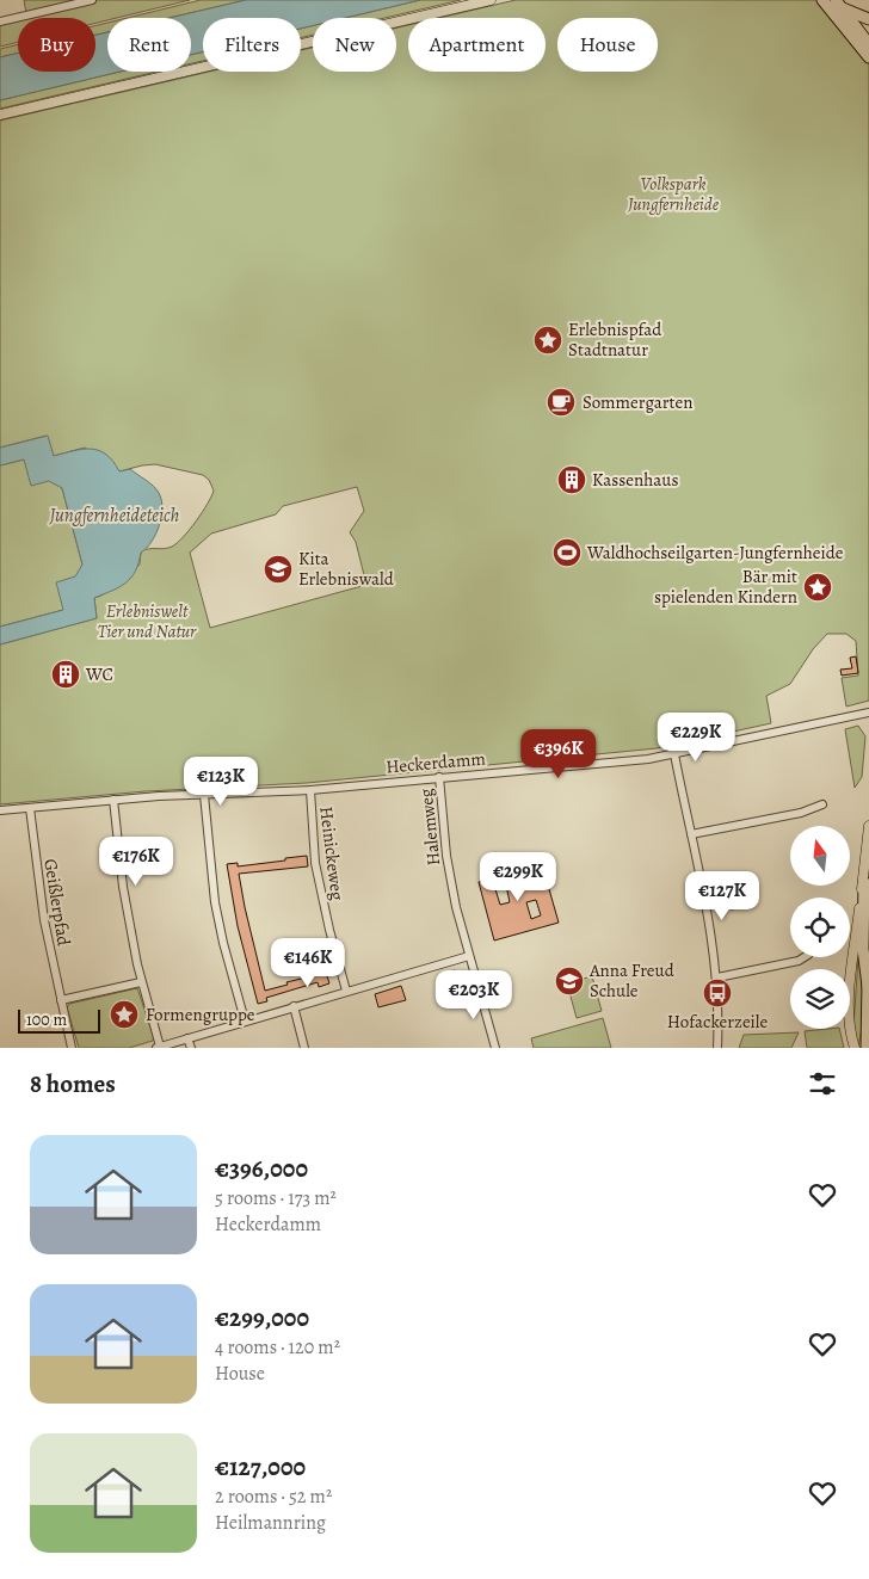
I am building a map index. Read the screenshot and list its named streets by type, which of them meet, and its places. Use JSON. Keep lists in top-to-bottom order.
{
  "streets": {
    "street": [
      "Heckerdamm",
      "Halemweg",
      "Heinickeweg",
      "Geißlerpfad"
    ]
  },
  "crossings": [
    ["Heckerdamm", "Halemweg"],
    ["Heckerdamm", "Heinickeweg"],
    ["Heckerdamm", "Geißlerpfad"]
  ],
  "water": ["Jungfernheideteich"],
  "parks": ["Volkspark Jungfernheide", "Erlebniswelt Tier und Natur"],
  "places": {
    "place": ["Erlebnispfad Stadtnatur", "Bär mit spielenden Kindern", "Formengruppe"],
    "cafe": ["Sommergarten"],
    "building": ["Kassenhaus", "WC"],
    "sports": ["Waldhochseilgarten-Jungfernheide"],
    "school or university": ["Kita Erlebniswald", "Anna Freud Schule"],
    "bus stop": ["Hofackerzeile"]
  },
  "scale_bar": "100 m",
  "north": "top",
  "page": {
    "chip": [
      "Buy",
      "Rent",
      "Filters",
      "New",
      "Apartment",
      "House"
    ],
    "price": [
      "€229K",
      "€396K",
      "€123K",
      "€176K",
      "€299K",
      "€127K",
      "€146K",
      "€203K"
    ],
    "scale": "100 m",
    "heading": "8 homes",
    "list": [
      {
        "name": "€396,000",
        "note": "5 rooms · 173 m² · Heckerdamm"
      },
      {
        "name": "€299,000",
        "note": "4 rooms · 120 m² · House"
      },
      {
        "name": "€127,000",
        "note": "2 rooms · 52 m² · Heilmannring"
      }
    ]
  }
}
